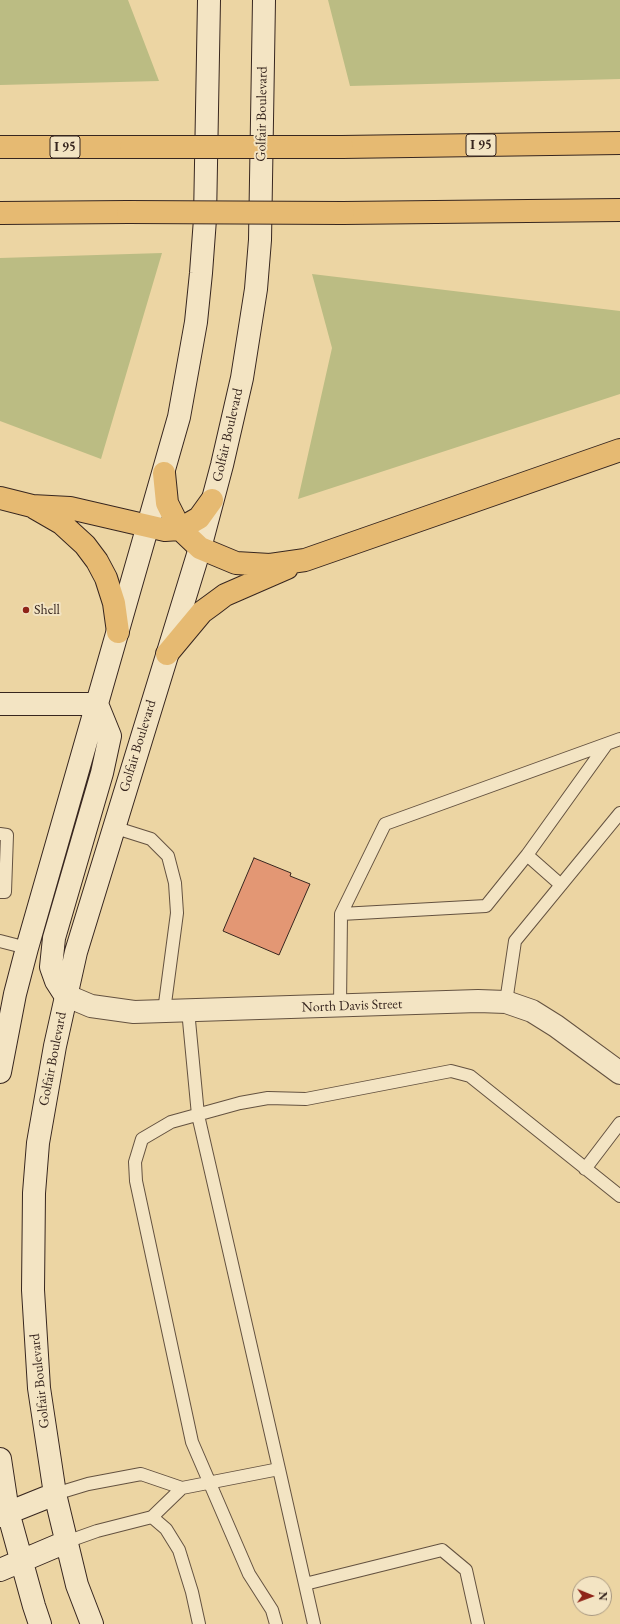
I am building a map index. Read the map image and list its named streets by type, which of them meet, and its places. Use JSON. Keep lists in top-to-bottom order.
{
  "streets": {
    "highway": ["I 95"],
    "main road": ["Golfair Boulevard", "North Davis Street"]
  },
  "crossings": [
    ["Golfair Boulevard", "North Davis Street"]
  ],
  "places": ["Shell"],
  "north": "right"
}
